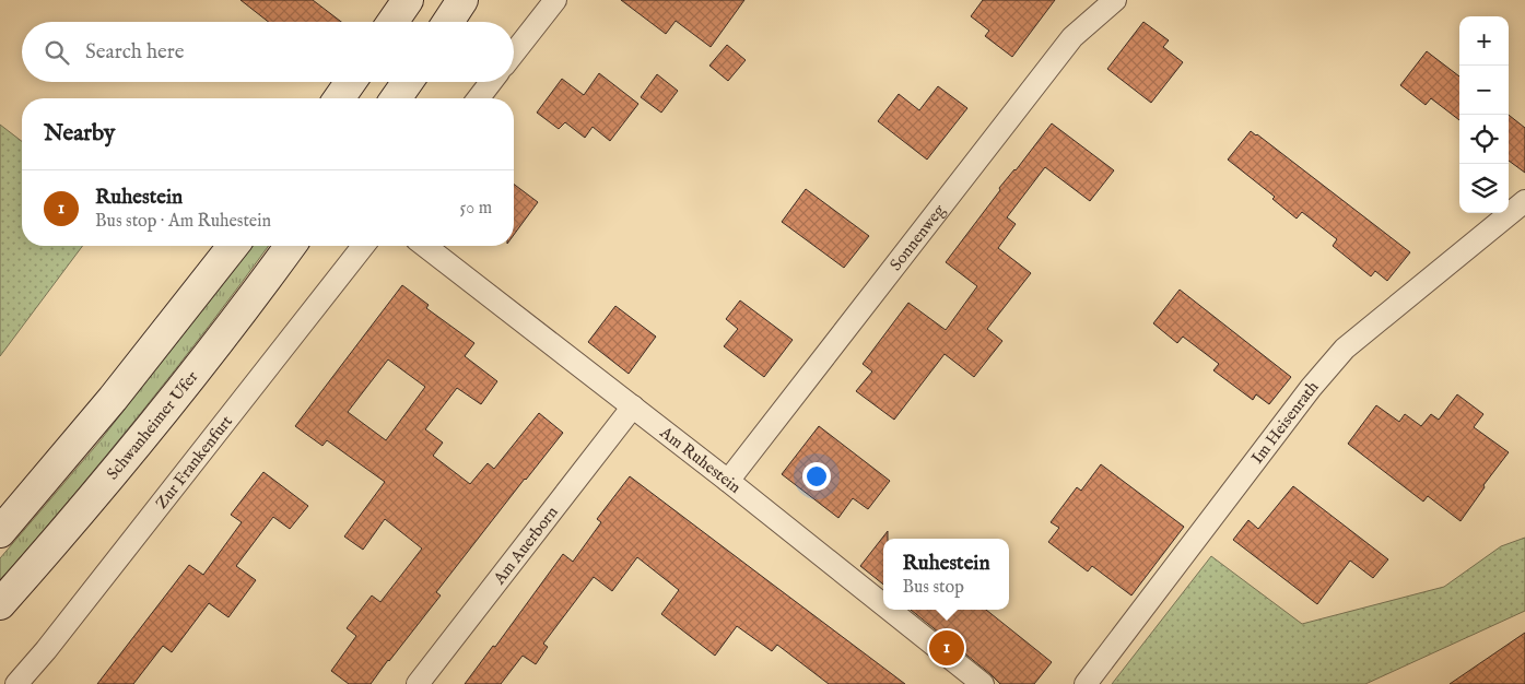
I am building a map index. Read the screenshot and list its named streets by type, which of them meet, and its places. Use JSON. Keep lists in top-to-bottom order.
{
  "streets": {
    "main road": ["Schwanheimer Ufer"],
    "street": [
      "Sonnenweg",
      "Im Heisenrath",
      "Am Ruhestein",
      "Zur Frankenfurt",
      "Am Auerborn"
    ]
  },
  "crossings": [
    ["Sonnenweg", "Am Ruhestein"],
    ["Am Ruhestein", "Am Auerborn"]
  ],
  "page": {
    "map_buttons": ["+", "−"],
    "search": "Search here",
    "heading": "Nearby",
    "list": [
      {
        "mark": "1",
        "name": "Ruhestein",
        "note": "Bus stop · Am Ruhestein",
        "value": "50 m"
      }
    ],
    "popup": ["Ruhestein", "Bus stop"],
    "pins": "1"
  }
}
